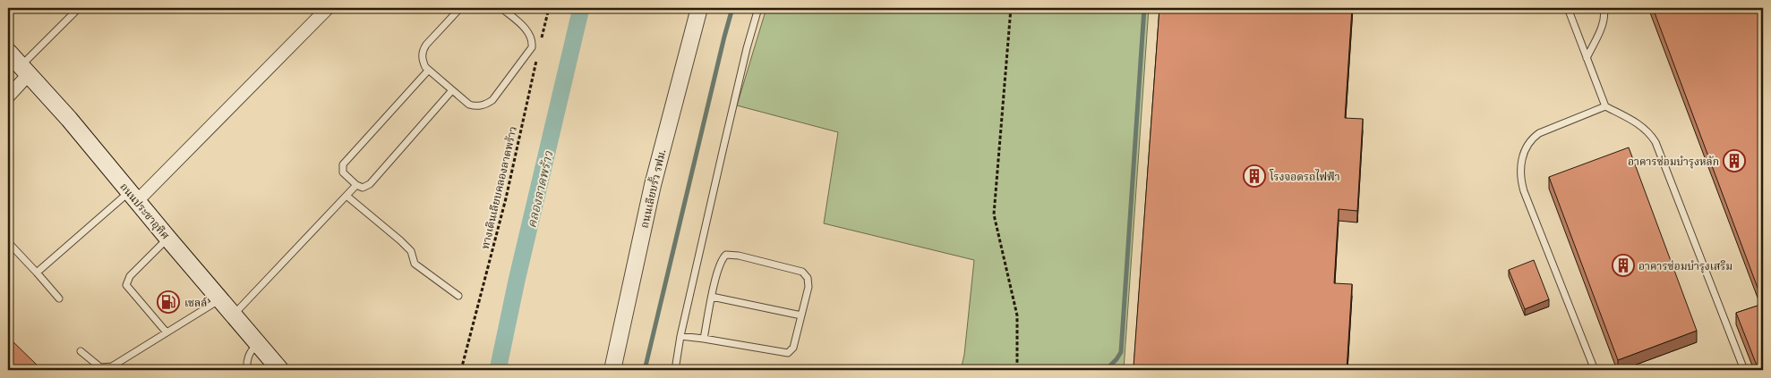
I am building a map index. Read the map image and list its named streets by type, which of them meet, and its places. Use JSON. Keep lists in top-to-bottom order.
{
  "streets": {
    "main road": ["ถนนประชาอุทิศ"],
    "street": ["ถนนเลียบรั้ว รฟม."],
    "path": ["ทางเดินเลียบคลองลาดพร้าว"]
  },
  "water": ["คลองลาดพร้าว"],
  "places": {
    "building": ["อาคารซ่อมบำรุงหลัก", "โรงจอดรถไฟฟ้า", "อาคารซ่อมบำรุงเสริม"],
    "fuel station": ["เชลล์"]
  }
}
